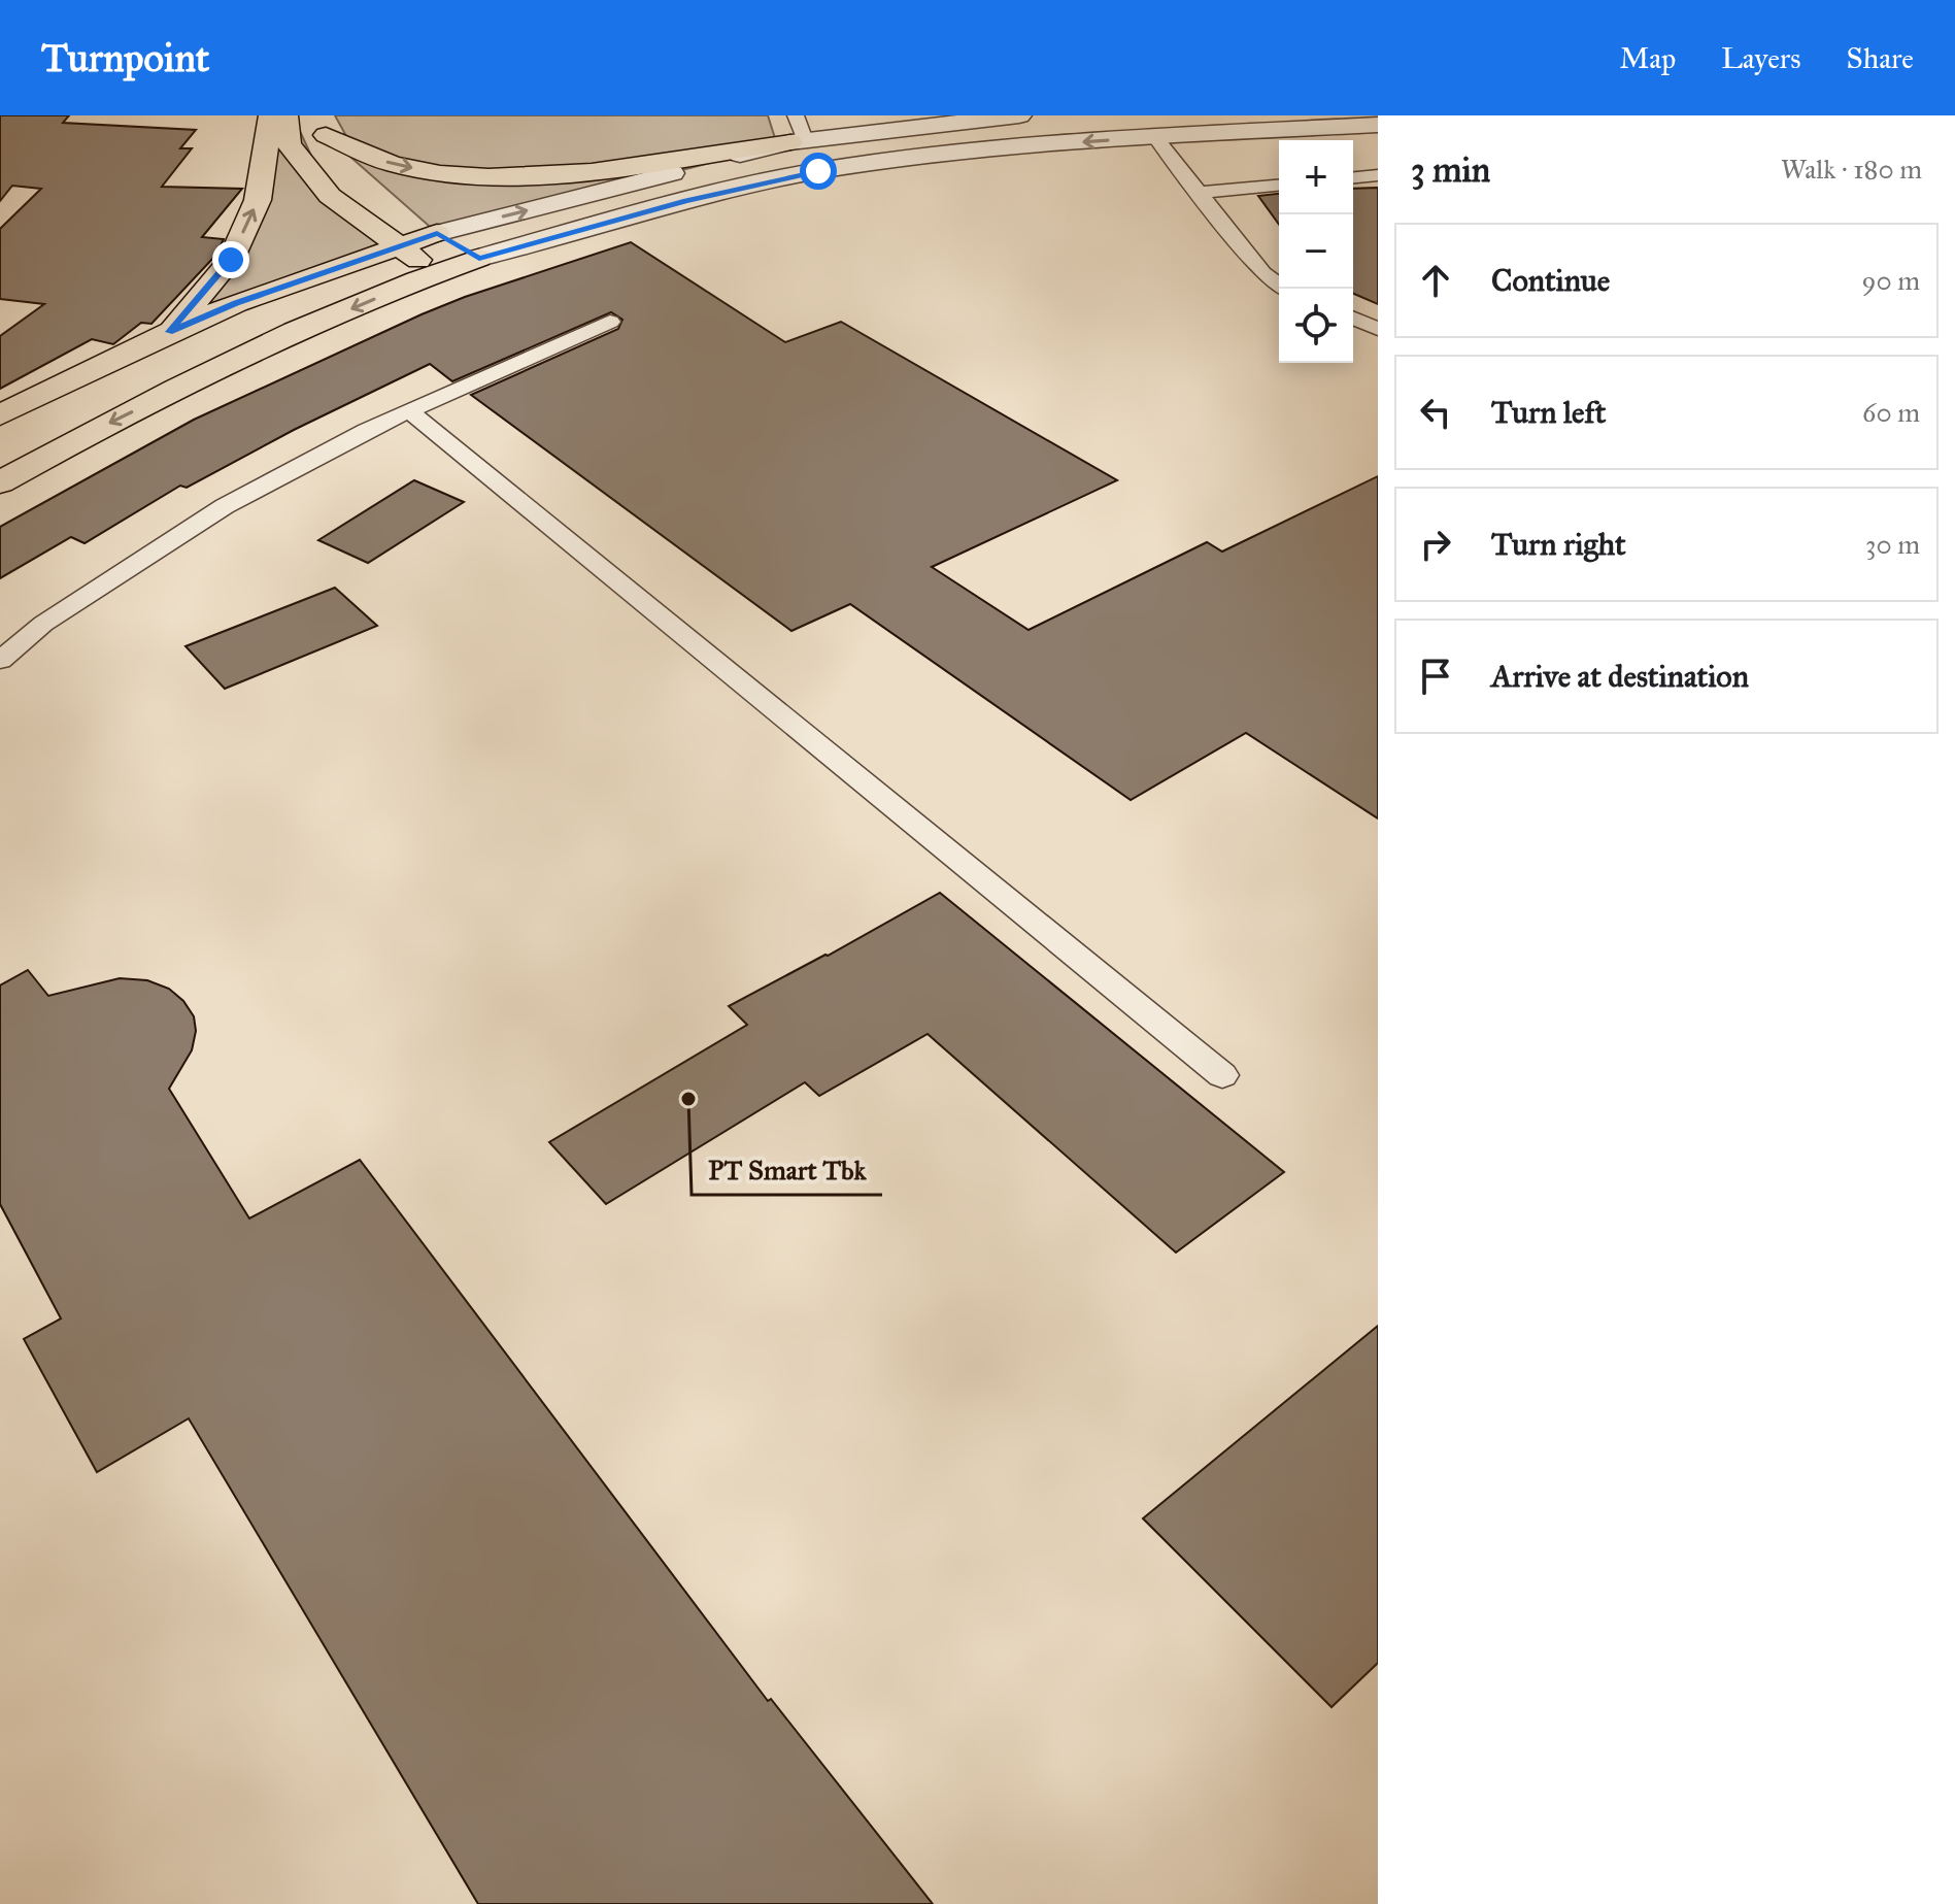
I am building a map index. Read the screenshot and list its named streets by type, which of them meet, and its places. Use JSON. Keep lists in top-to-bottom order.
{
  "places": ["PT Smart Tbk"],
  "page": {
    "header": "Turnpoint",
    "nav": ["Map", "Layers", "Share"],
    "heading": ["3 min", "Walk · 180 m"],
    "map_buttons": ["+", "−"],
    "list": [
      ["Continue", "90 m"],
      ["Turn left", "60 m"],
      ["Turn right", "30 m"],
      "Arrive at destination"
    ]
  }
}
